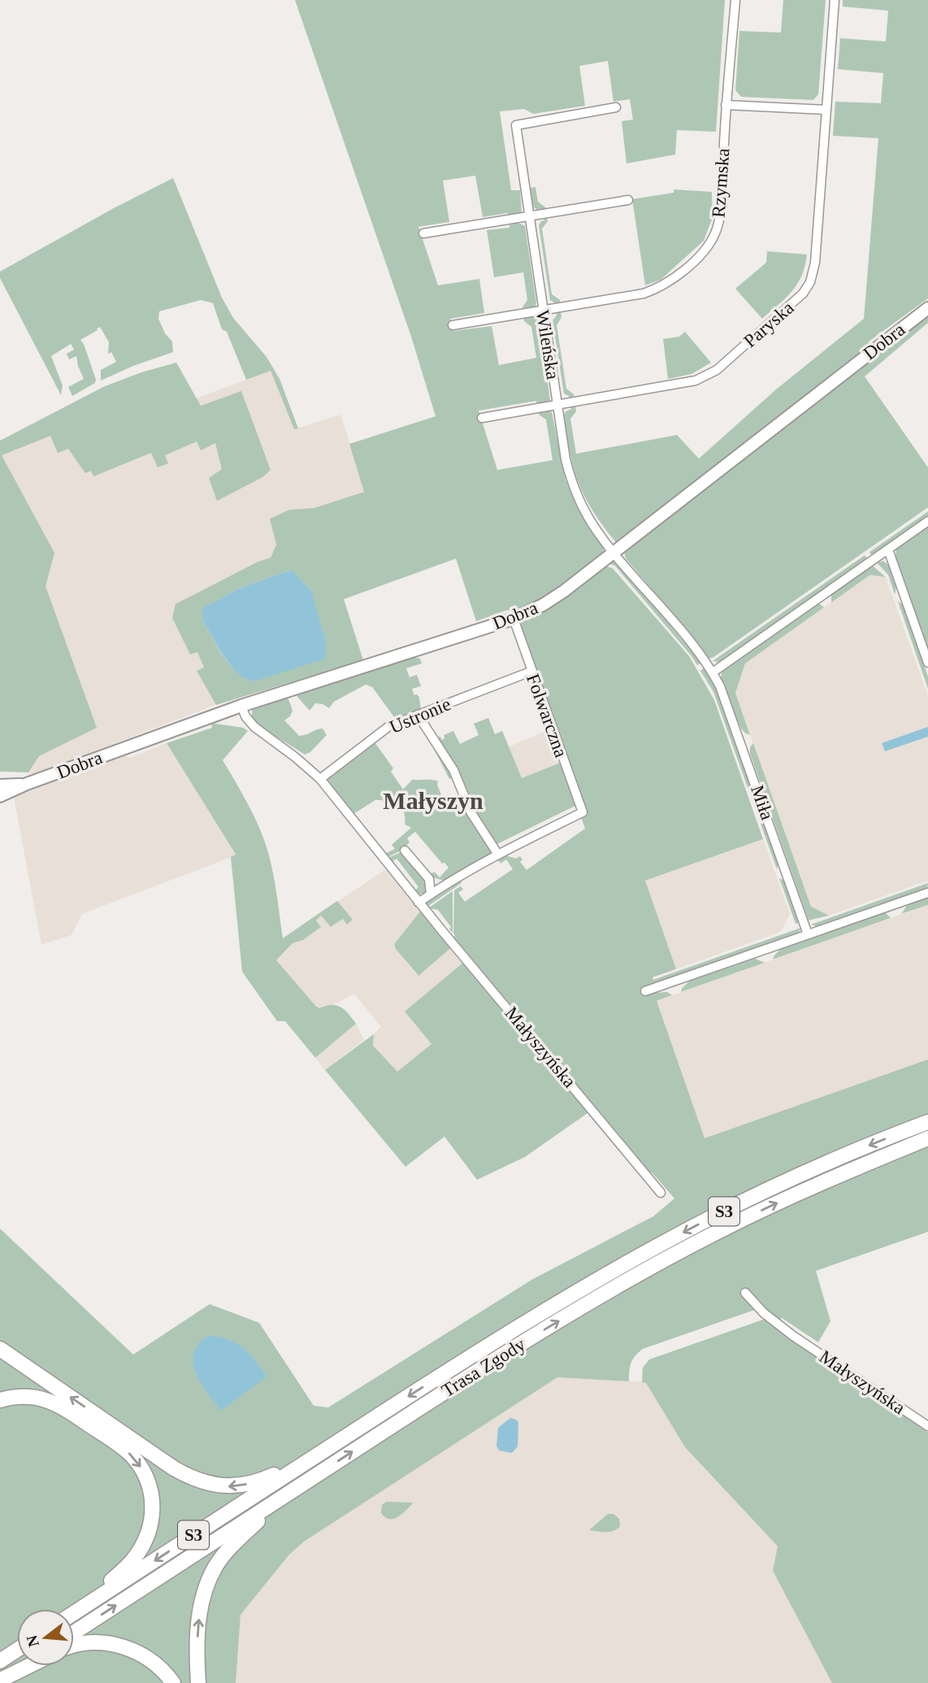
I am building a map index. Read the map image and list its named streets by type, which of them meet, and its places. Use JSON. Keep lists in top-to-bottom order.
{
  "streets": {
    "highway": ["S3", "Trasa Zgody"],
    "street": [
      "Rzymska",
      "Paryska",
      "Dobra",
      "Wileńska",
      "Ustronie",
      "Folwarczna",
      "Miła",
      "Małyszyńska"
    ]
  },
  "crossings": [
    ["Rzymska", "Wileńska"],
    ["Paryska", "Wileńska"],
    ["Dobra", "Wileńska"],
    ["Dobra", "Folwarczna"],
    ["Dobra", "Miła"],
    ["Dobra", "Małyszyńska"],
    ["Wileńska", "Miła"],
    ["Ustronie", "Folwarczna"],
    ["Ustronie", "Małyszyńska"]
  ],
  "districts": ["Małyszyn"],
  "north": "left"
}
